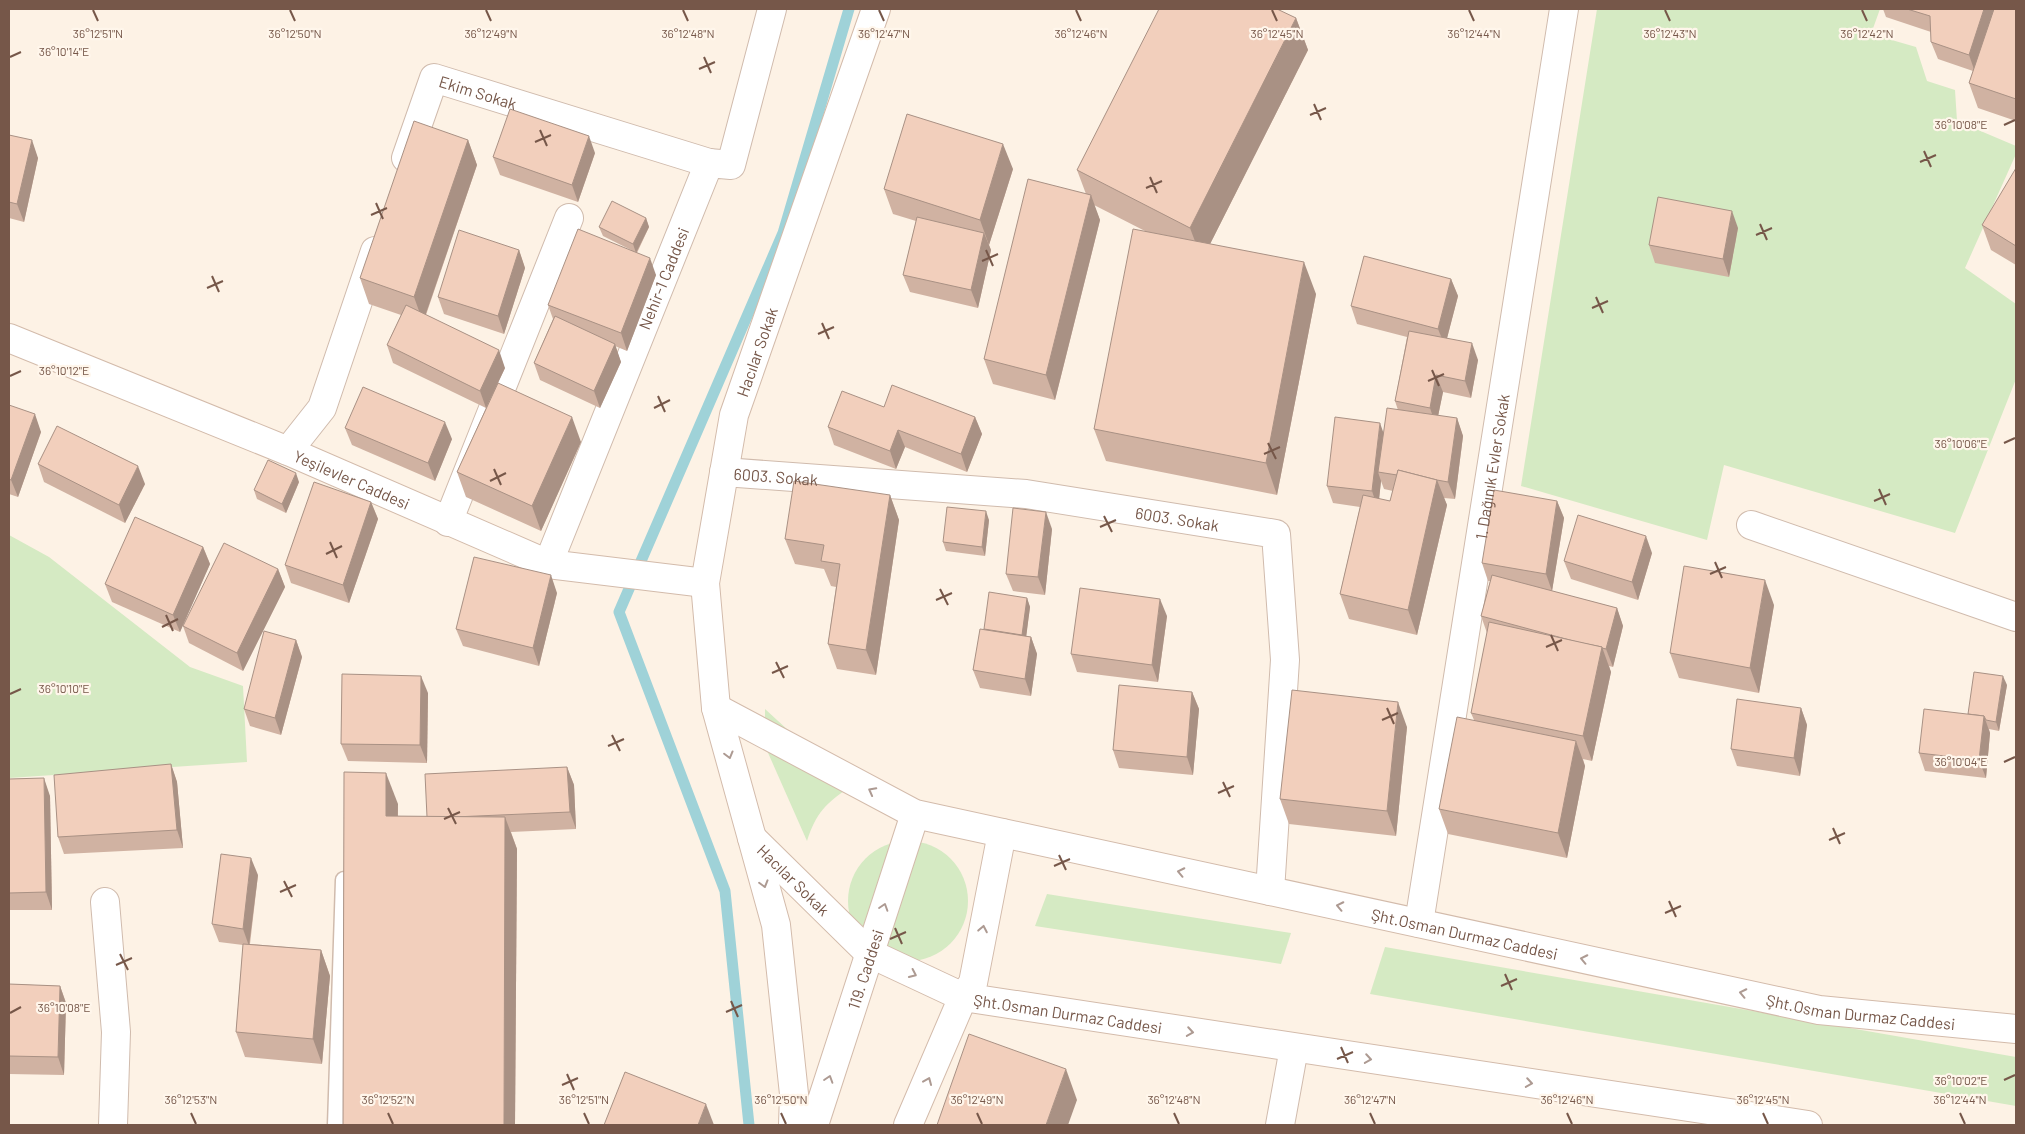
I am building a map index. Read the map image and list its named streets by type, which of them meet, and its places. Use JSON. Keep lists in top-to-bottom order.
{
  "streets": {
    "street": [
      "Ekim Sokak",
      "Nehir-1 Caddesi",
      "Hacılar Sokak",
      "1. Dağınık Evler Sokak",
      "6003. Sokak",
      "Yeşilevler Caddesi",
      "Şht.Osman Durmaz Caddesi",
      "119. Caddesi"
    ]
  },
  "crossings": [
    ["Ekim Sokak", "Nehir-1 Caddesi"],
    ["Nehir-1 Caddesi", "Yeşilevler Caddesi"],
    ["Hacılar Sokak", "6003. Sokak"],
    ["Hacılar Sokak", "Yeşilevler Caddesi"],
    ["Hacılar Sokak", "Şht.Osman Durmaz Caddesi"],
    ["Hacılar Sokak", "119. Caddesi"],
    ["1. Dağınık Evler Sokak", "Şht.Osman Durmaz Caddesi"],
    ["6003. Sokak", "Şht.Osman Durmaz Caddesi"],
    ["Şht.Osman Durmaz Caddesi", "119. Caddesi"]
  ],
  "coordinates": [
    "36°12'43\"N",
    "36°12'51\"N",
    "36°12'50\"N",
    "36°12'49\"N",
    "36°12'48\"N",
    "36°12'47\"N",
    "36°12'46\"N",
    "36°12'45\"N",
    "36°12'44\"N",
    "36°12'42\"N",
    "36°10'14\"E",
    "36°10'08\"E",
    "36°10'12\"E",
    "36°10'06\"E",
    "36°10'10\"E",
    "36°10'04\"E",
    "36°10'02\"E",
    "36°12'53\"N",
    "36°12'52\"N"
  ]
}
